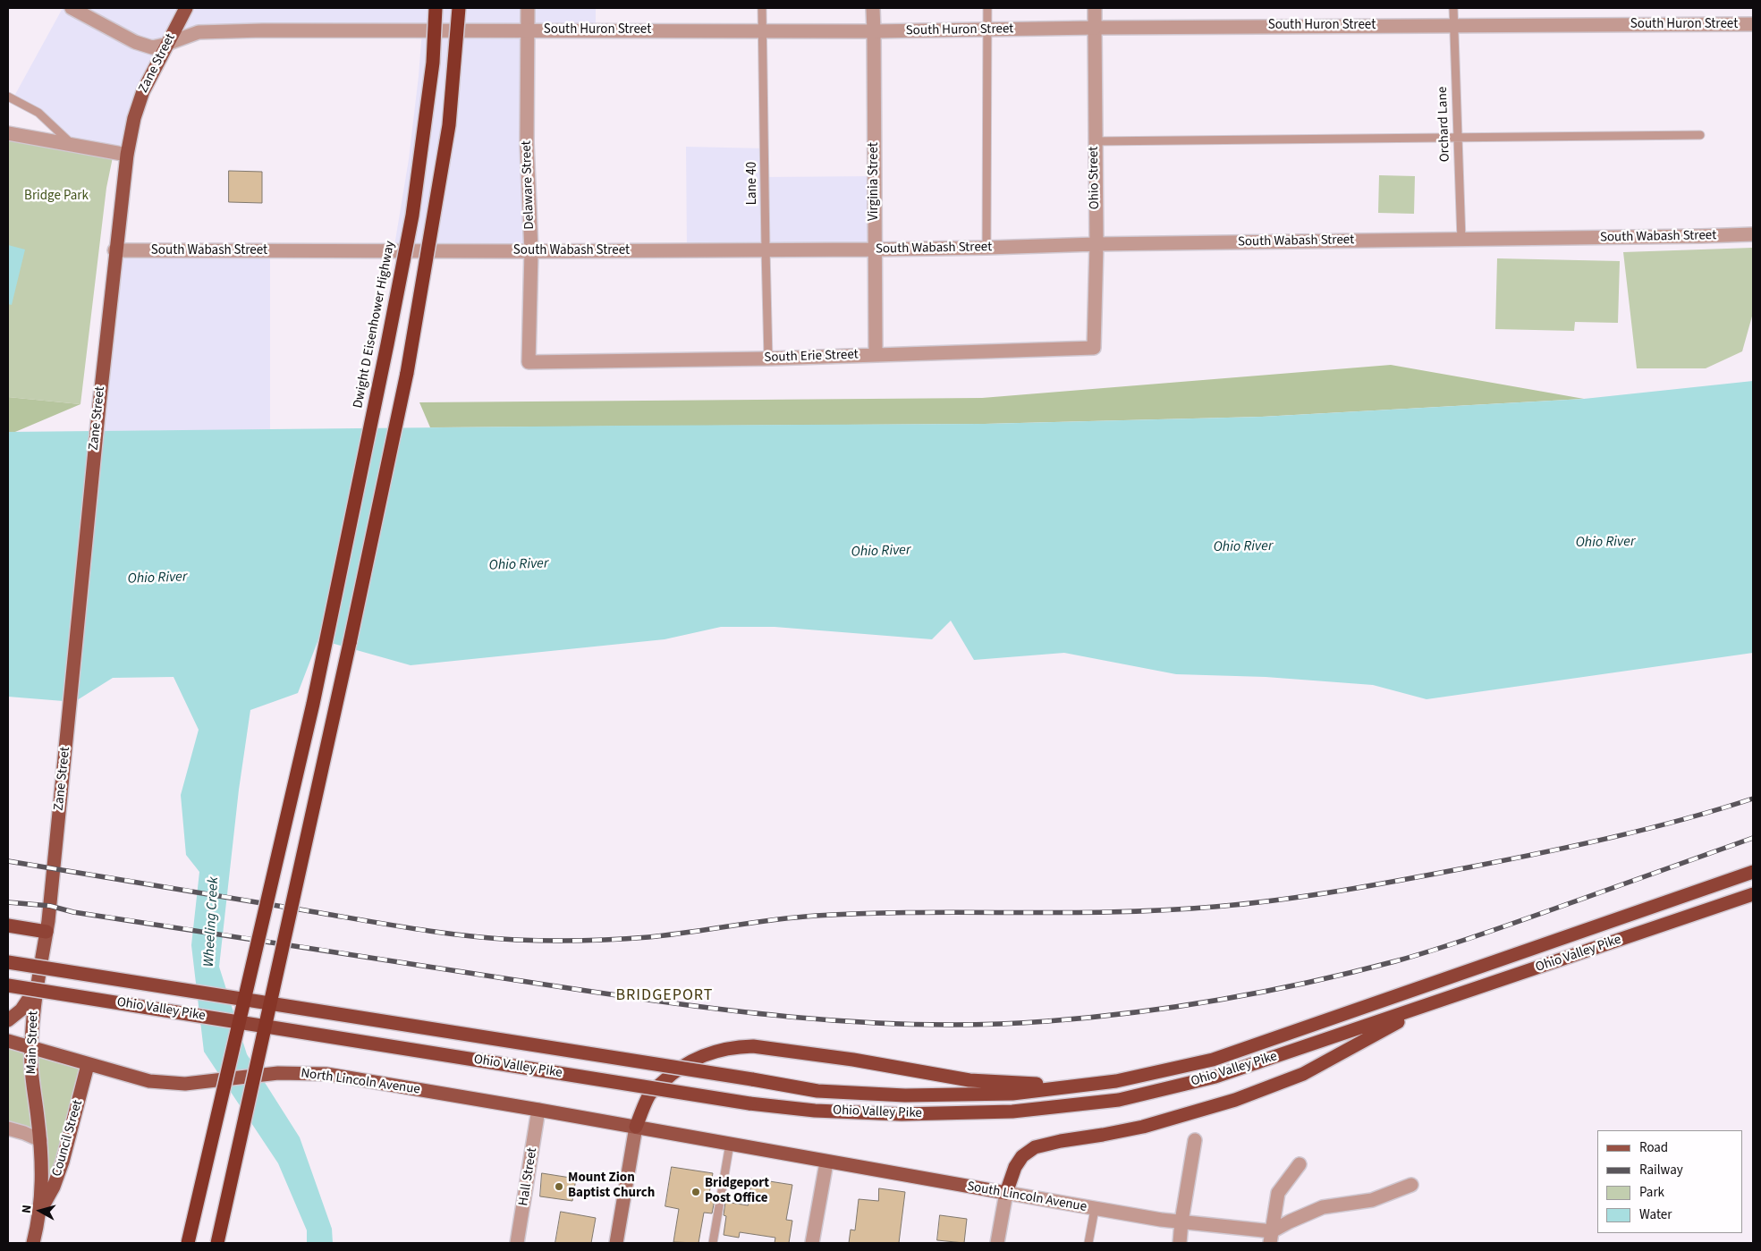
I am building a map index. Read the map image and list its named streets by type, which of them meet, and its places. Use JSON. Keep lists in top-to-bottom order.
{
  "streets": {
    "highway": ["Dwight D Eisenhower Highway", "Ohio Valley Pike"],
    "main road": [
      "Zane Street",
      "Main Street",
      "North Lincoln Avenue",
      "Council Street",
      "South Lincoln Avenue"
    ],
    "street": [
      "South Huron Street",
      "Ohio Street",
      "Virginia Street",
      "Delaware Street",
      "South Wabash Street",
      "South Erie Street",
      "Hall Street"
    ],
    "lane": ["Orchard Lane", "Lane 40"]
  },
  "crossings": [
    ["South Huron Street", "Zane Street"],
    ["South Huron Street", "Orchard Lane"],
    ["South Huron Street", "Ohio Street"],
    ["South Huron Street", "Virginia Street"],
    ["South Huron Street", "Lane 40"],
    ["South Huron Street", "Delaware Street"],
    ["Zane Street", "South Wabash Street"],
    ["Zane Street", "Main Street"],
    ["Orchard Lane", "South Wabash Street"],
    ["Ohio Street", "South Wabash Street"],
    ["Ohio Street", "South Erie Street"],
    ["Virginia Street", "South Wabash Street"],
    ["Virginia Street", "South Erie Street"],
    ["Lane 40", "South Wabash Street"],
    ["Lane 40", "South Erie Street"],
    ["Delaware Street", "South Wabash Street"],
    ["Delaware Street", "South Erie Street"],
    ["Main Street", "North Lincoln Avenue"],
    ["Main Street", "Council Street"],
    ["North Lincoln Avenue", "Council Street"],
    ["North Lincoln Avenue", "Hall Street"],
    ["North Lincoln Avenue", "South Lincoln Avenue"]
  ],
  "districts": ["BRIDGEPORT"],
  "water": ["Ohio River", "Wheeling Creek"],
  "parks": ["Bridge Park"],
  "places": ["Mount Zion Baptist Church", "Bridgeport Post Office"],
  "legend": [
    "Road",
    "Railway",
    "Park",
    "Water"
  ],
  "north": "left"
}
